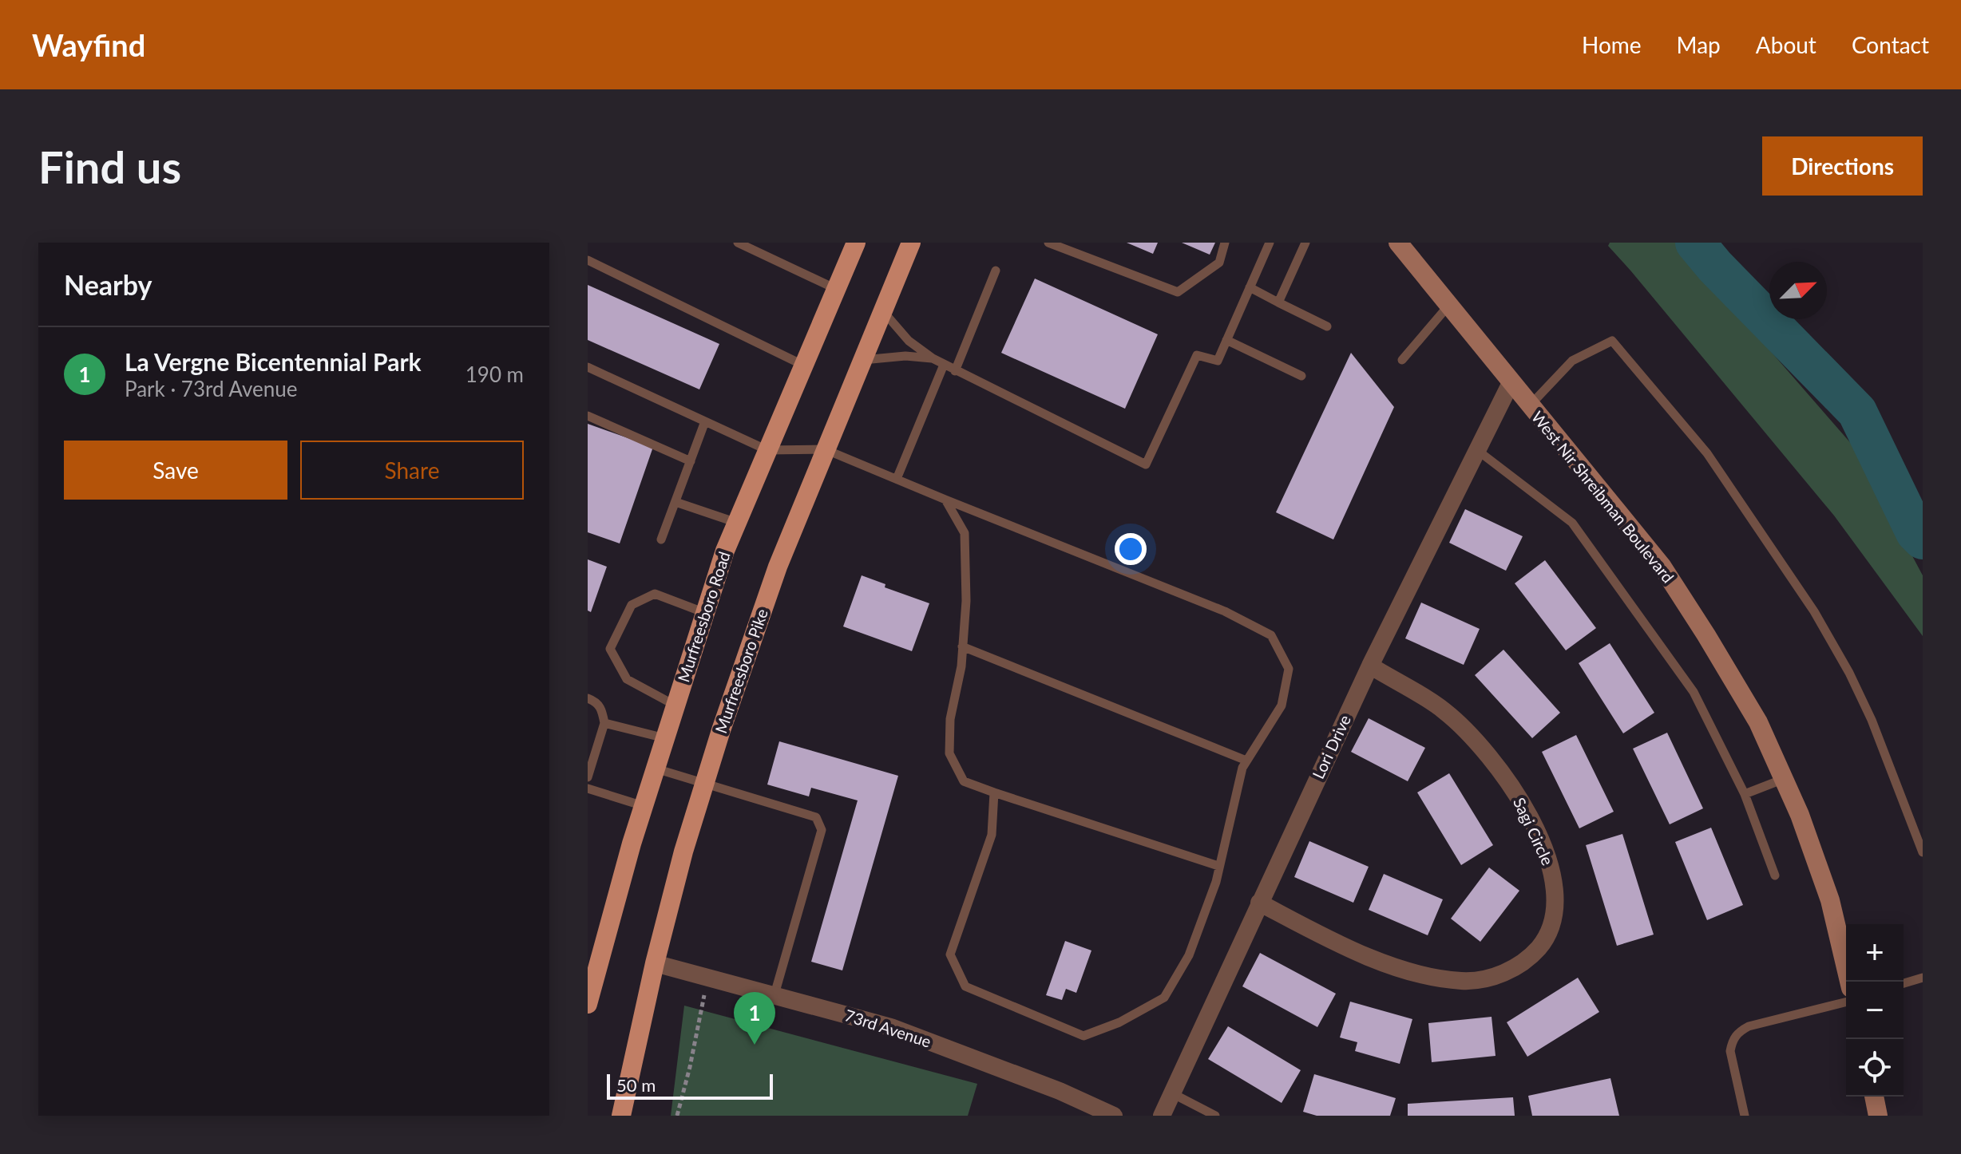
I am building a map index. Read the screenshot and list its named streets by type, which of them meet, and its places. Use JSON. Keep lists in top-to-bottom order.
{
  "streets": {
    "main road": ["West Nir Shreibman Boulevard", "Murfreesboro Road", "Murfreesboro Pike"],
    "street": ["Lori Drive", "Sagi Circle", "73rd Avenue"]
  },
  "crossings": [
    ["West Nir Shreibman Boulevard", "Lori Drive"],
    ["Murfreesboro Pike", "73rd Avenue"],
    ["Lori Drive", "Sagi Circle"]
  ],
  "scale_bar": "50 m",
  "north": "top right",
  "page": {
    "header": "Wayfind",
    "nav": [
      "Home",
      "Map",
      "About",
      "Contact"
    ],
    "buttons": [
      "Directions",
      ["Save", "Share"]
    ],
    "title": "Find us",
    "heading": "Nearby",
    "list": [
      {
        "mark": "1",
        "name": "La Vergne Bicentennial Park",
        "note": "Park · 73rd Avenue",
        "value": "190 m"
      }
    ],
    "map_buttons": ["+", "−"],
    "pins": "1",
    "scale": "50 m"
  }
}
